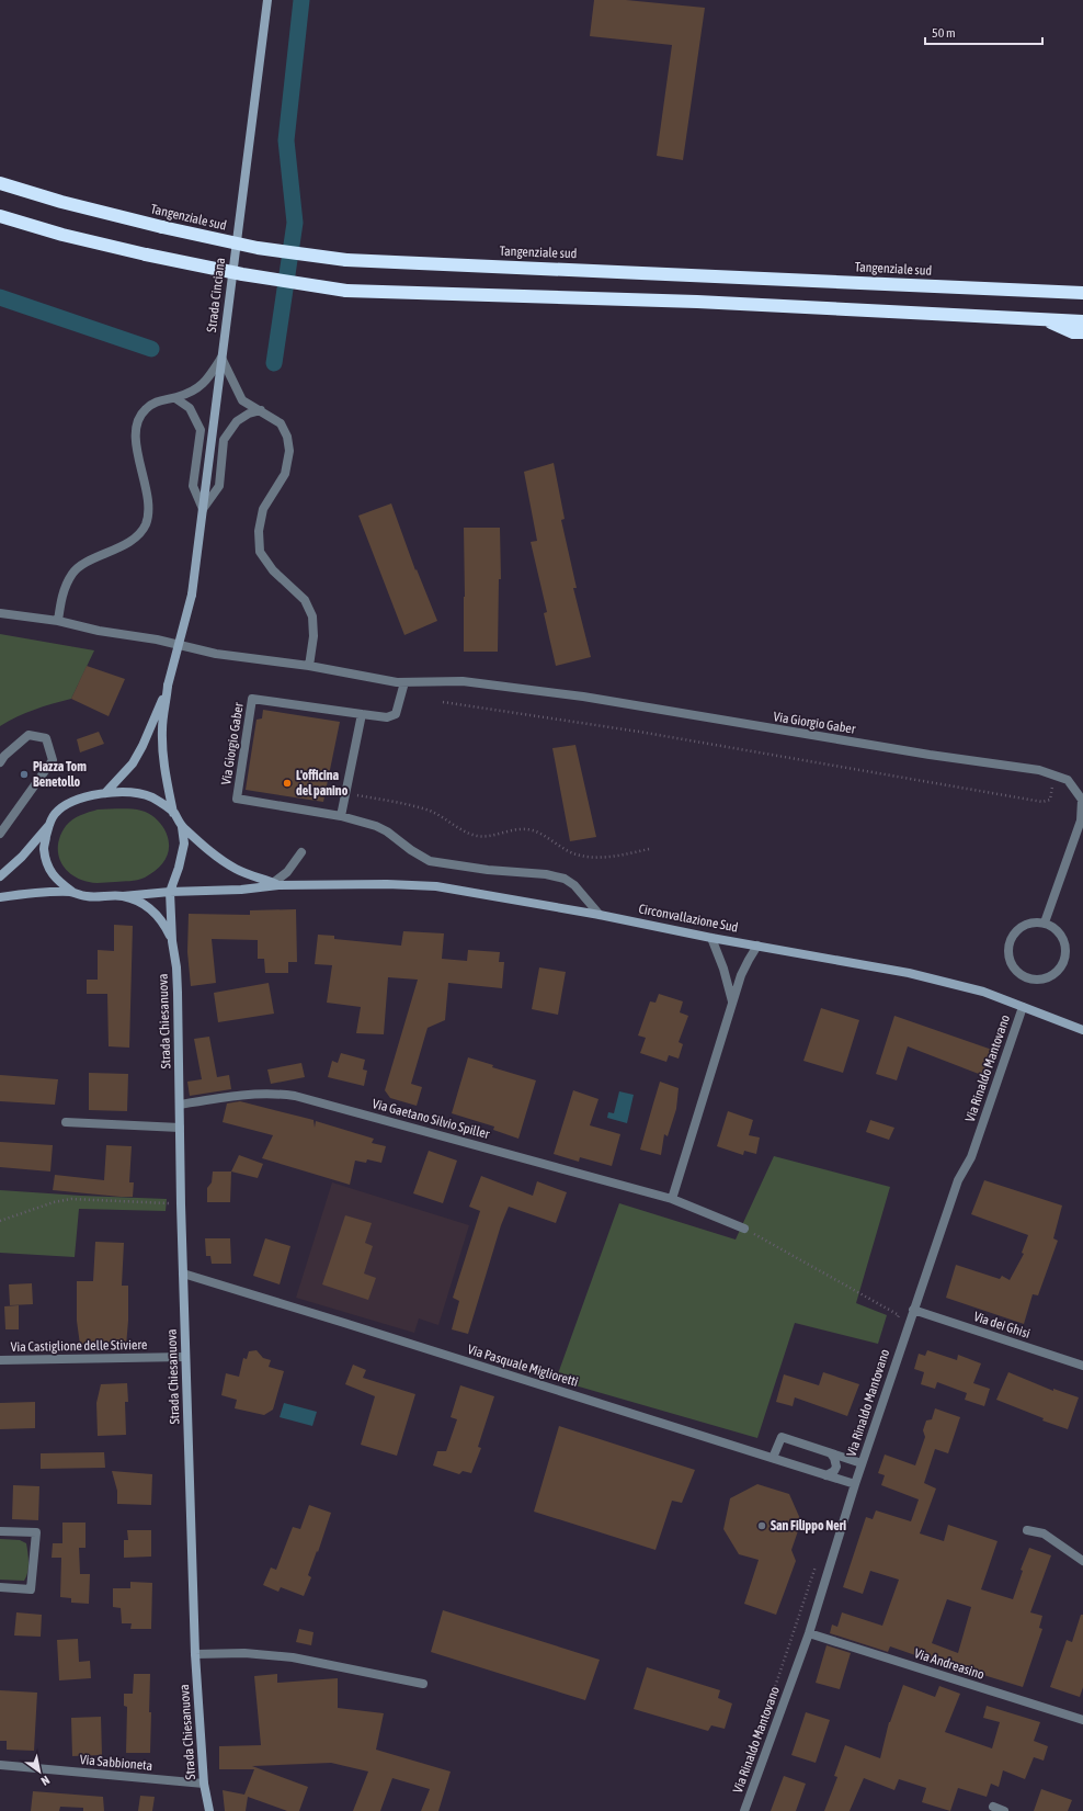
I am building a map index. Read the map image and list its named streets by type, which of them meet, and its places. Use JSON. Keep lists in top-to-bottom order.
{
  "streets": {
    "highway": ["Tangenziale sud"],
    "main road": ["Strada Cinciana", "Circonvallazione Sud", "Strada Chiesanuova"],
    "street": [
      "Via Giorgio Gaber",
      "Via Rinaldo Mantovano",
      "Via Gaetano Silvio Spiller",
      "Via dei Ghisi",
      "Via Castiglione delle Stiviere",
      "Via Pasquale Miglioretti",
      "Via Andreasino",
      "Via Sabbioneta"
    ]
  },
  "crossings": [
    ["Strada Cinciana", "Circonvallazione Sud"],
    ["Circonvallazione Sud", "Strada Chiesanuova"],
    ["Circonvallazione Sud", "Via Rinaldo Mantovano"],
    ["Strada Chiesanuova", "Via Gaetano Silvio Spiller"],
    ["Strada Chiesanuova", "Via Castiglione delle Stiviere"],
    ["Strada Chiesanuova", "Via Pasquale Miglioretti"],
    ["Strada Chiesanuova", "Via Sabbioneta"],
    ["Via Rinaldo Mantovano", "Via dei Ghisi"],
    ["Via Rinaldo Mantovano", "Via Pasquale Miglioretti"],
    ["Via Rinaldo Mantovano", "Via Andreasino"]
  ],
  "places": ["Piazza Tom Benetollo", "L'officina del panino", "San Filippo Neri"],
  "scale_bar": "50 m",
  "north": "bottom right"
}
